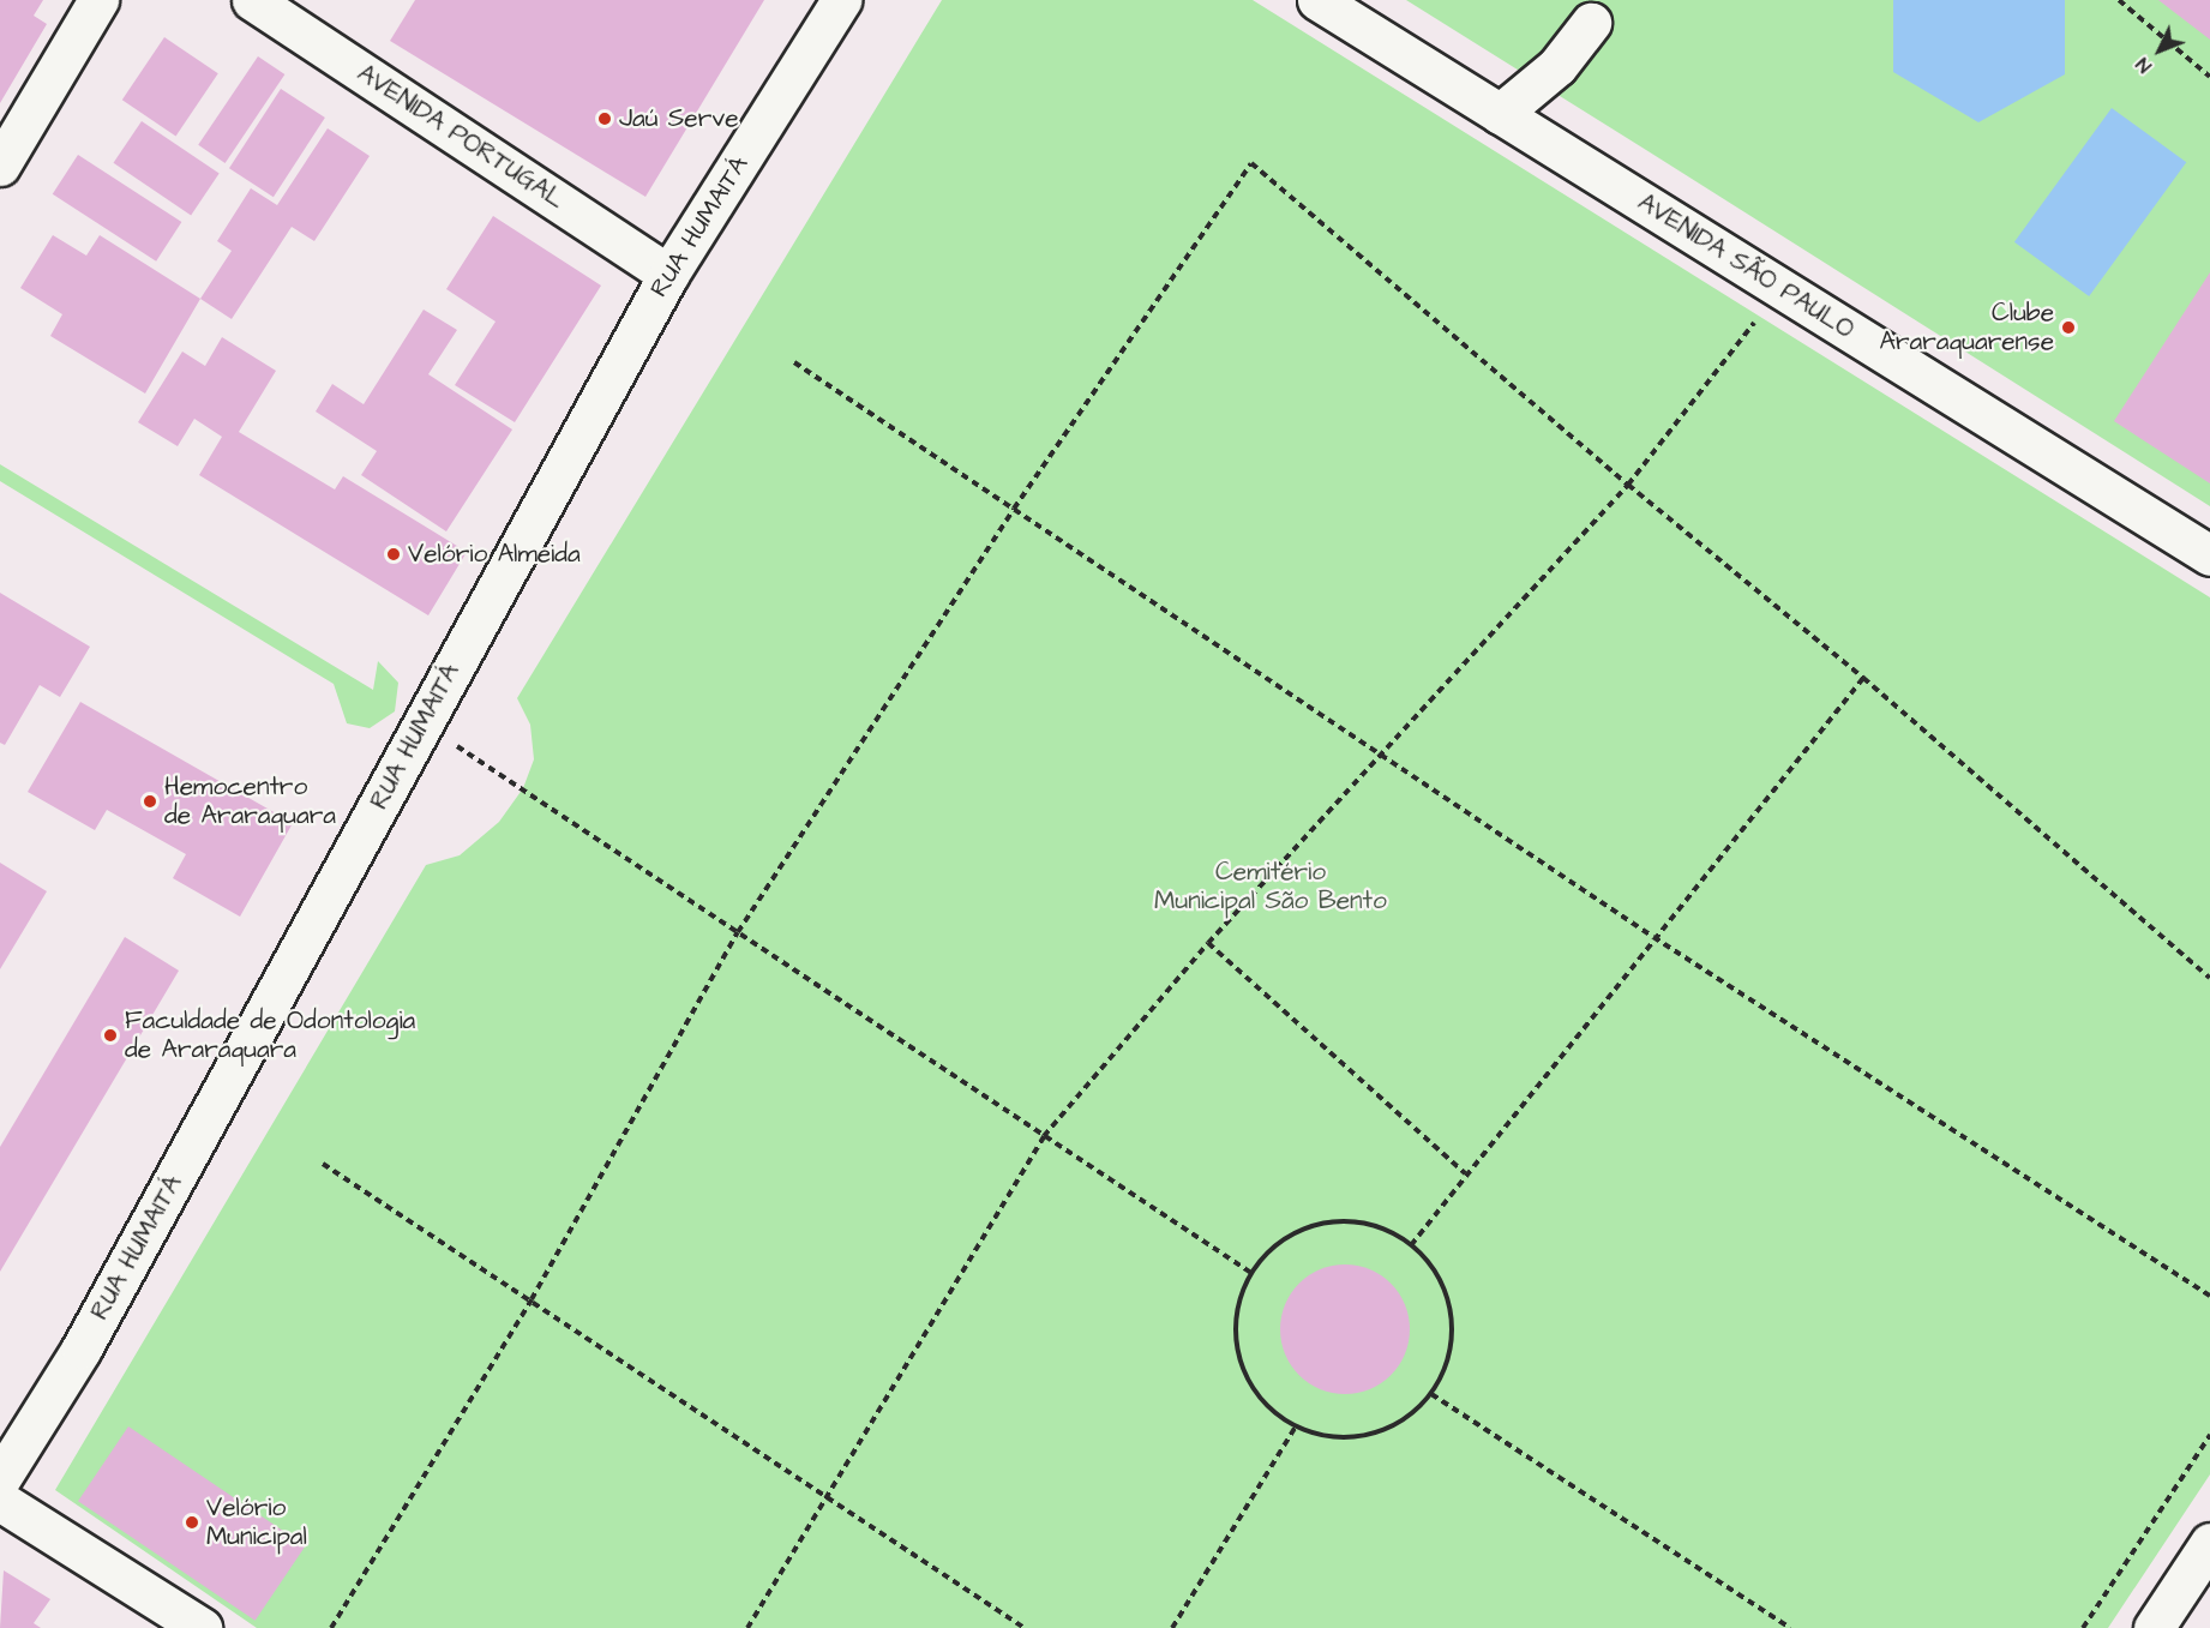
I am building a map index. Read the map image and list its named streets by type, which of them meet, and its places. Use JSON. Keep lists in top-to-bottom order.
{
  "streets": {
    "street": ["AVENIDA PORTUGAL", "RUA HUMAITÁ", "AVENIDA SÃO PAULO"]
  },
  "crossings": [
    ["AVENIDA PORTUGAL", "RUA HUMAITÁ"]
  ],
  "parks": ["Cemitério Municipal São Bento"],
  "places": [
    "Jaú Serve",
    "Clube Araraquarense",
    "Velório Almeida",
    "Hemocentro de Araraquara",
    "Faculdade de Odontologia de Araraquara",
    "Velório Municipal"
  ],
  "north": "bottom left"
}
